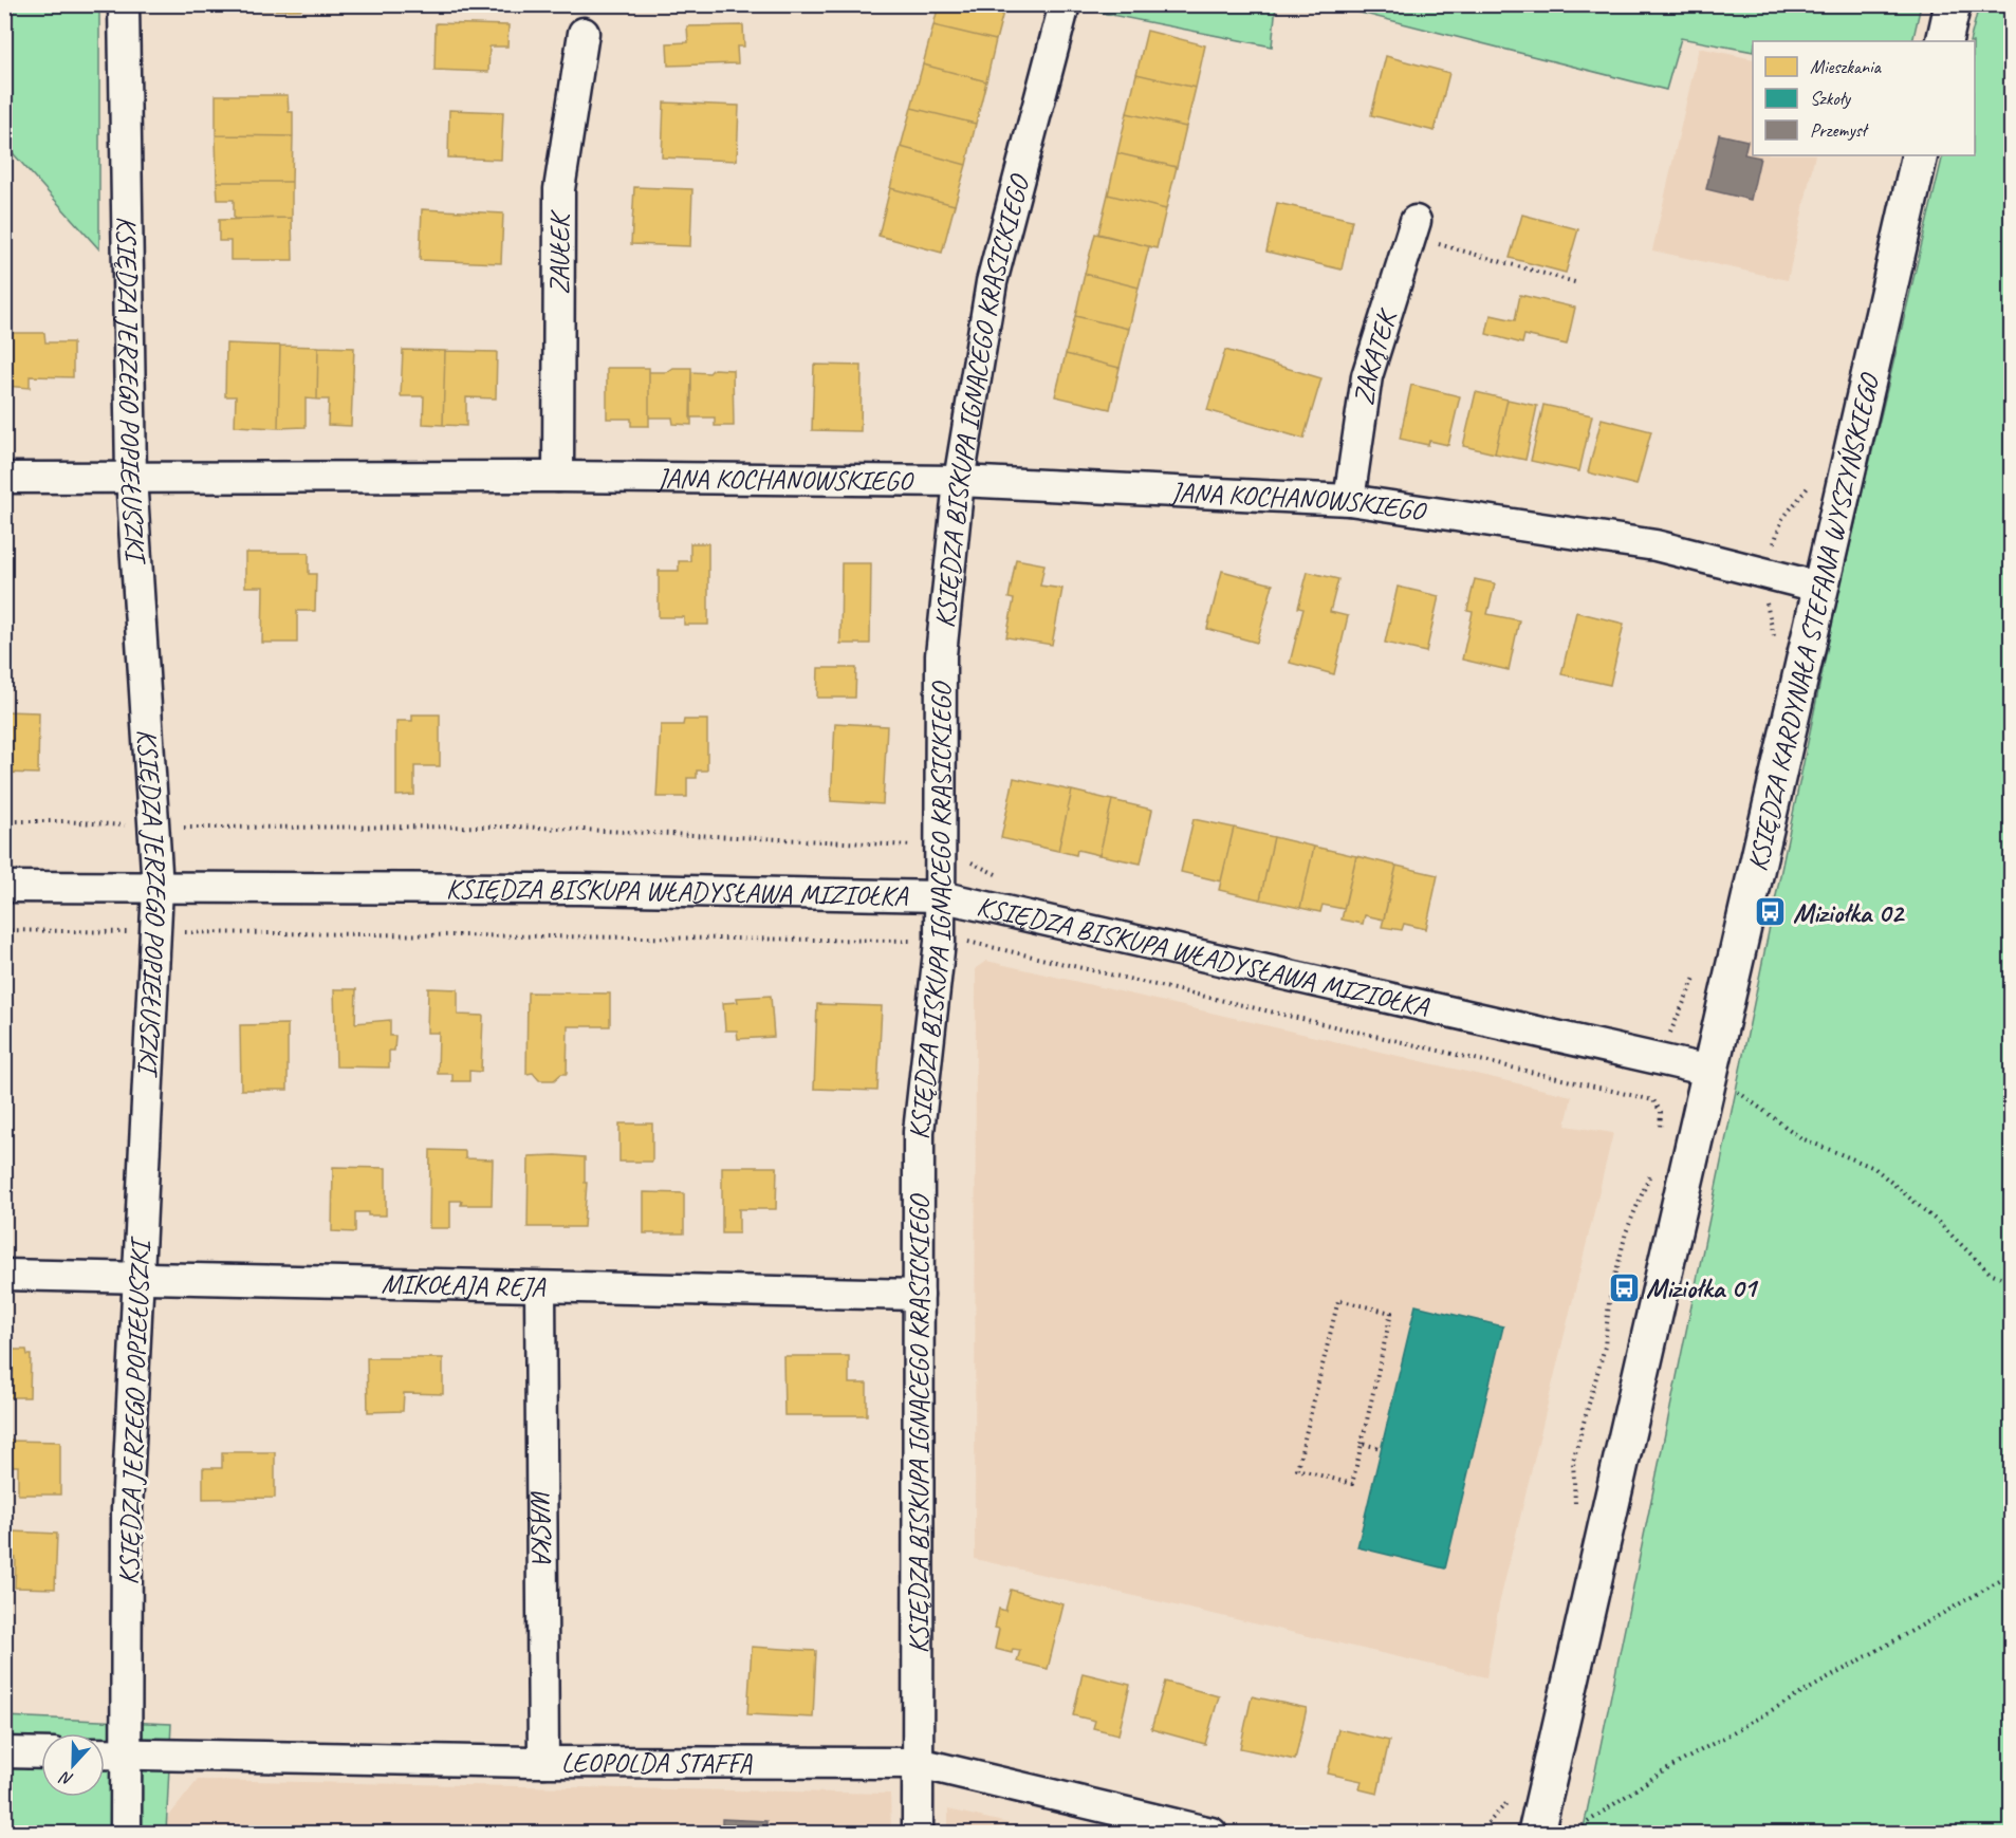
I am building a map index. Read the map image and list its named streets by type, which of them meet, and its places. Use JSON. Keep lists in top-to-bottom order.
{
  "streets": {
    "street": [
      "ZAUŁEK",
      "ZAKĄTEK",
      "KSIĘDZA JERZEGO POPIEŁUSZKI",
      "KSIĘDZA BISKUPA IGNACEGO KRASICKIEGO",
      "JANA KOCHANOWSKIEGO",
      "KSIĘDZA KARDYNAŁA STEFANA WYSZYŃSKIEGO",
      "KSIĘDZA BISKUPA WŁADYSŁAWA MIZIOŁKA",
      "MIKOŁAJA REJA",
      "WĄSKA",
      "LEOPOLDA STAFFA"
    ]
  },
  "crossings": [
    ["ZAUŁEK", "JANA KOCHANOWSKIEGO"],
    ["ZAKĄTEK", "JANA KOCHANOWSKIEGO"],
    ["KSIĘDZA JERZEGO POPIEŁUSZKI", "JANA KOCHANOWSKIEGO"],
    ["KSIĘDZA JERZEGO POPIEŁUSZKI", "KSIĘDZA BISKUPA WŁADYSŁAWA MIZIOŁKA"],
    ["KSIĘDZA JERZEGO POPIEŁUSZKI", "MIKOŁAJA REJA"],
    ["KSIĘDZA JERZEGO POPIEŁUSZKI", "LEOPOLDA STAFFA"],
    ["KSIĘDZA BISKUPA IGNACEGO KRASICKIEGO", "JANA KOCHANOWSKIEGO"],
    ["KSIĘDZA BISKUPA IGNACEGO KRASICKIEGO", "KSIĘDZA BISKUPA WŁADYSŁAWA MIZIOŁKA"],
    ["KSIĘDZA BISKUPA IGNACEGO KRASICKIEGO", "MIKOŁAJA REJA"],
    ["KSIĘDZA BISKUPA IGNACEGO KRASICKIEGO", "LEOPOLDA STAFFA"],
    ["JANA KOCHANOWSKIEGO", "KSIĘDZA KARDYNAŁA STEFANA WYSZYŃSKIEGO"],
    ["KSIĘDZA KARDYNAŁA STEFANA WYSZYŃSKIEGO", "KSIĘDZA BISKUPA WŁADYSŁAWA MIZIOŁKA"],
    ["MIKOŁAJA REJA", "WĄSKA"],
    ["WĄSKA", "LEOPOLDA STAFFA"]
  ],
  "places": {
    "bus stop": ["Miziołka 02", "Miziołka 01"]
  },
  "legend": ["Mieszkania", "Szkoły", "Przemysł"],
  "north": "bottom"
}
